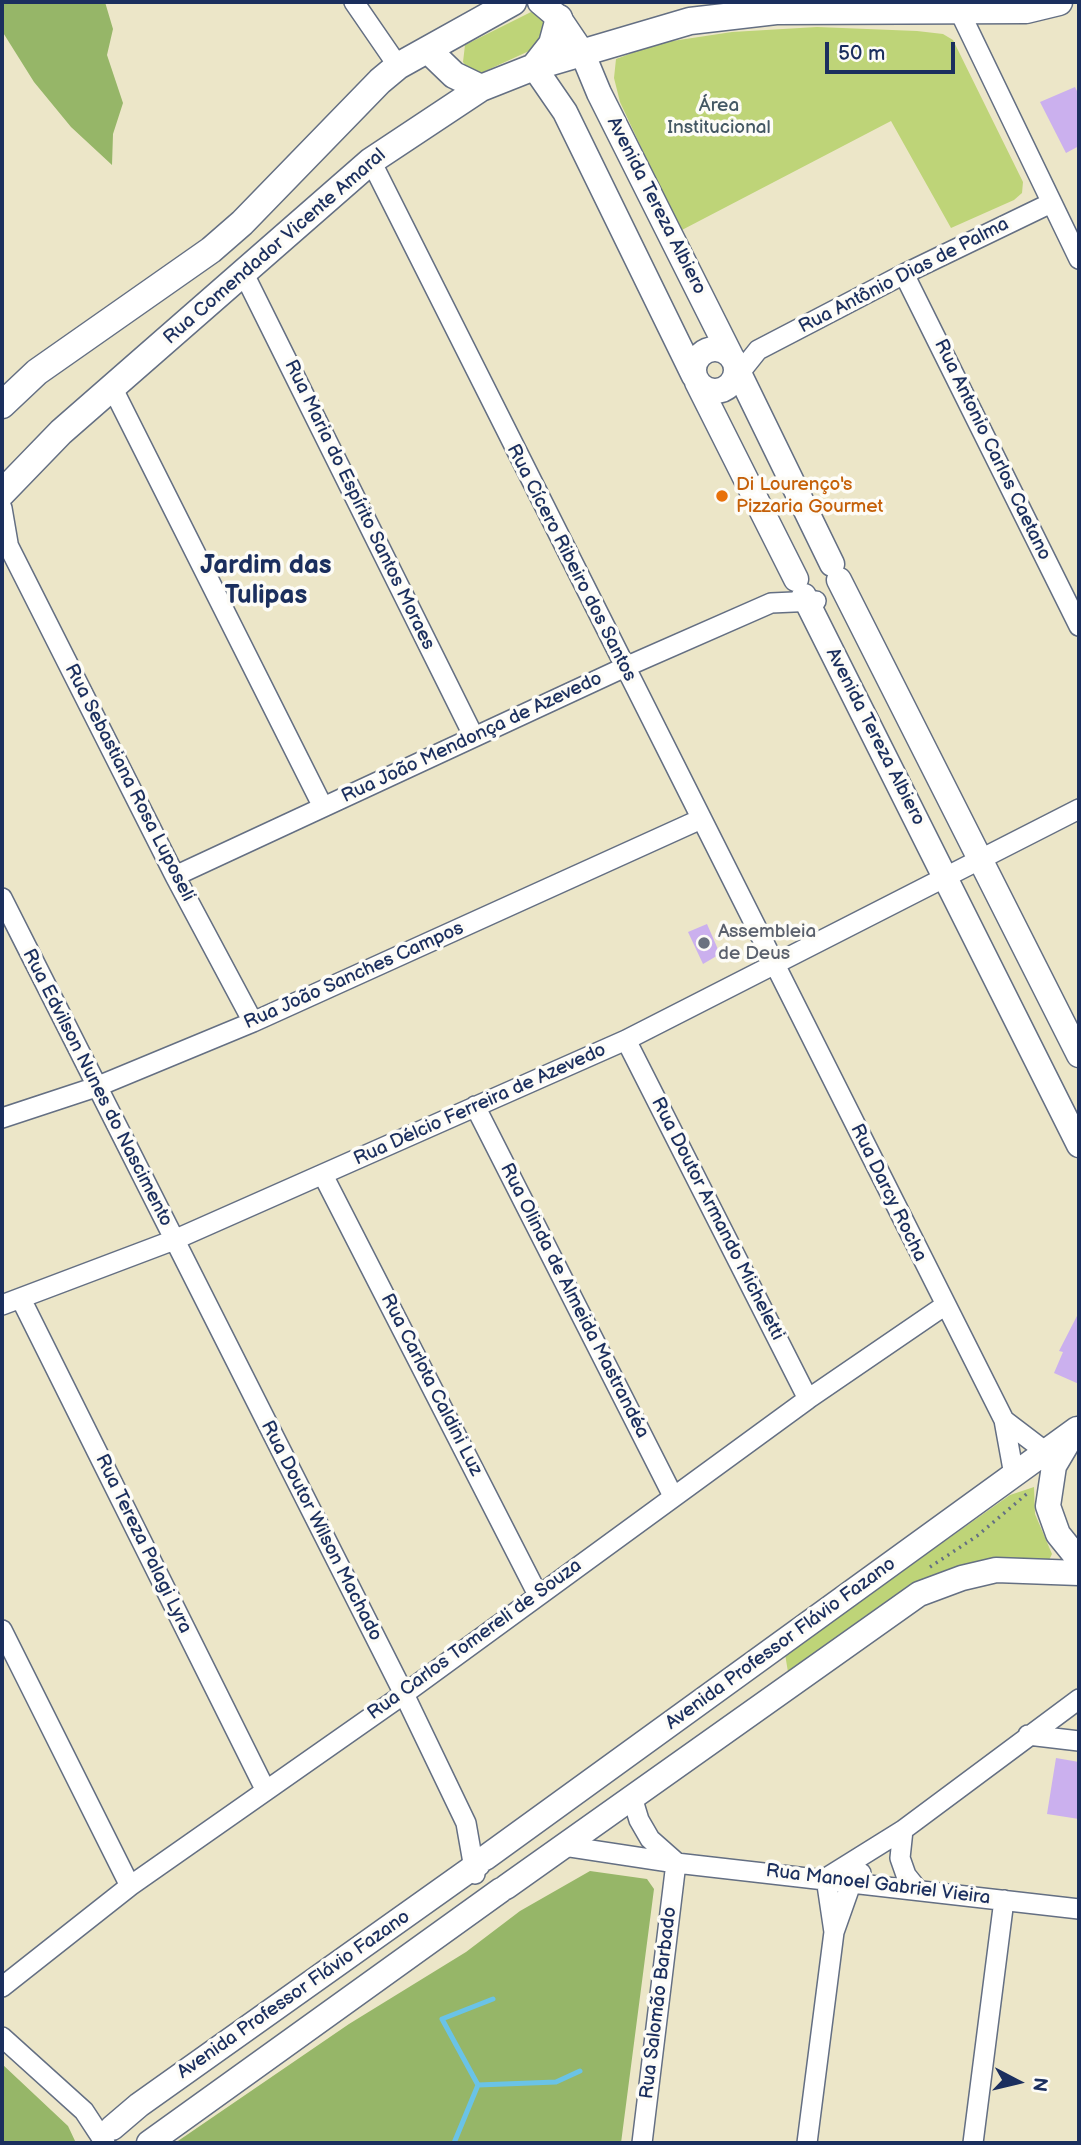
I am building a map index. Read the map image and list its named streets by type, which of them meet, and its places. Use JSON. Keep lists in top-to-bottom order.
{
  "streets": {
    "main road": ["Rua Comendador Vicente Amaral"],
    "street": [
      "Avenida Tereza Albiero",
      "Rua Antônio Dias de Palma",
      "Rua Antonio Carlos Caetano",
      "Rua Maria do Espírito Santos Moraes",
      "Rua Cícero Ribeiro dos Santos",
      "Rua João Mendonça de Azevedo",
      "Rua Sebastiana Rosa Luposeli",
      "Rua João Sanches Campos",
      "Rua Edvilson Nunes do Nascimento",
      "Rua Délcio Ferreira de Azevedo",
      "Rua Darcy Rocha",
      "Rua Doutor Armando Micheletti",
      "Rua Olinda de Almeida Mastrandéa",
      "Rua Carlota Caldini Luz",
      "Rua Doutor Wilson Machado",
      "Rua Tereza Palagi Lyra",
      "Rua Carlos Tomereli de Souza",
      "Avenida Professor Flávio Fazano",
      "Rua Manoel Gabriel Vieira",
      "Rua Salomão Barbado"
    ]
  },
  "crossings": [
    ["Avenida Tereza Albiero", "Rua Comendador Vicente Amaral"],
    ["Avenida Tereza Albiero", "Rua Antônio Dias de Palma"],
    ["Avenida Tereza Albiero", "Rua João Mendonça de Azevedo"],
    ["Avenida Tereza Albiero", "Rua Délcio Ferreira de Azevedo"],
    ["Rua Comendador Vicente Amaral", "Rua Maria do Espírito Santos Moraes"],
    ["Rua Comendador Vicente Amaral", "Rua Cícero Ribeiro dos Santos"],
    ["Rua Antônio Dias de Palma", "Rua Antonio Carlos Caetano"],
    ["Rua Maria do Espírito Santos Moraes", "Rua João Mendonça de Azevedo"],
    ["Rua Cícero Ribeiro dos Santos", "Rua João Mendonça de Azevedo"],
    ["Rua Cícero Ribeiro dos Santos", "Rua João Sanches Campos"],
    ["Rua Cícero Ribeiro dos Santos", "Rua Délcio Ferreira de Azevedo"],
    ["Rua Cícero Ribeiro dos Santos", "Rua Darcy Rocha"],
    ["Rua João Mendonça de Azevedo", "Rua Sebastiana Rosa Luposeli"],
    ["Rua Sebastiana Rosa Luposeli", "Rua João Sanches Campos"],
    ["Rua João Sanches Campos", "Rua Edvilson Nunes do Nascimento"],
    ["Rua Edvilson Nunes do Nascimento", "Rua Délcio Ferreira de Azevedo"],
    ["Rua Edvilson Nunes do Nascimento", "Rua Doutor Wilson Machado"],
    ["Rua Délcio Ferreira de Azevedo", "Rua Darcy Rocha"],
    ["Rua Délcio Ferreira de Azevedo", "Rua Doutor Armando Micheletti"],
    ["Rua Délcio Ferreira de Azevedo", "Rua Olinda de Almeida Mastrandéa"],
    ["Rua Délcio Ferreira de Azevedo", "Rua Carlota Caldini Luz"],
    ["Rua Délcio Ferreira de Azevedo", "Rua Doutor Wilson Machado"],
    ["Rua Délcio Ferreira de Azevedo", "Rua Tereza Palagi Lyra"],
    ["Rua Darcy Rocha", "Rua Carlos Tomereli de Souza"],
    ["Rua Darcy Rocha", "Avenida Professor Flávio Fazano"],
    ["Rua Doutor Armando Micheletti", "Rua Carlos Tomereli de Souza"],
    ["Rua Olinda de Almeida Mastrandéa", "Rua Carlos Tomereli de Souza"],
    ["Rua Carlota Caldini Luz", "Rua Carlos Tomereli de Souza"],
    ["Rua Doutor Wilson Machado", "Rua Carlos Tomereli de Souza"],
    ["Rua Doutor Wilson Machado", "Avenida Professor Flávio Fazano"],
    ["Rua Tereza Palagi Lyra", "Rua Carlos Tomereli de Souza"],
    ["Avenida Professor Flávio Fazano", "Rua Manoel Gabriel Vieira"],
    ["Rua Manoel Gabriel Vieira", "Rua Salomão Barbado"]
  ],
  "districts": ["Jardim das Tulipas"],
  "parks": ["Área Institucional"],
  "places": ["Di Lourenço's Pizzaria Gourmet", "Assembleia de Deus"],
  "scale_bar": "50 m",
  "north": "right"
}
